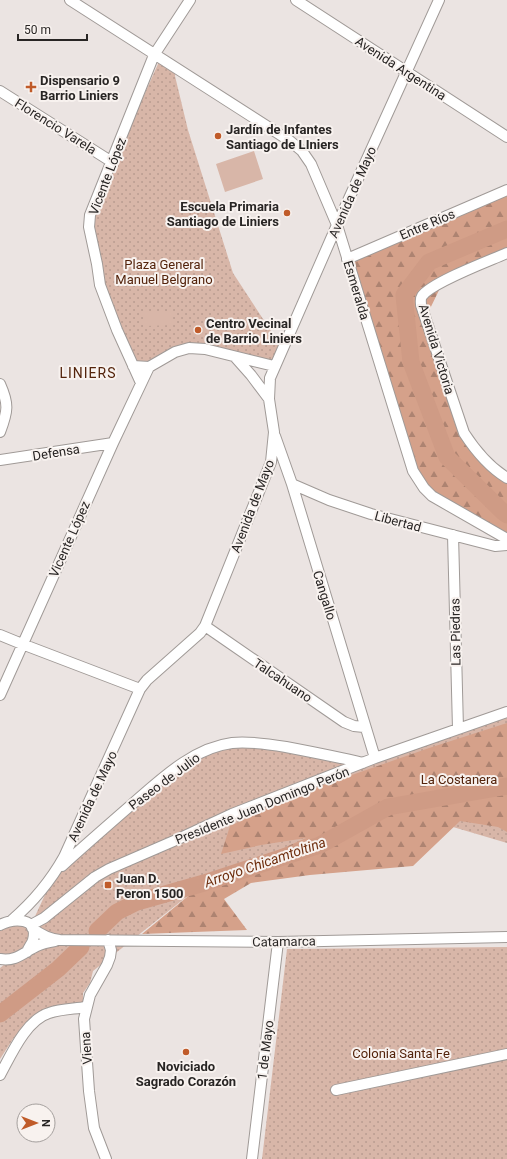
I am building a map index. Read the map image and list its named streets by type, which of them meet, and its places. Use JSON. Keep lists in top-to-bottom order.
{
  "streets": {
    "street": [
      "Avenida Argentina",
      "Florencio Varela",
      "Vicente López",
      "Avenida de Mayo",
      "Entre Ríos",
      "Esmeralda",
      "Avenida Victoria",
      "Defensa",
      "Libertad",
      "Cangallo",
      "Las Piedras",
      "Talcahuano",
      "Paseo de Julio",
      "Presidente Juan Domingo Perón",
      "Catamarca",
      "Viena",
      "1 de Mayo"
    ]
  },
  "crossings": [
    ["Avenida Argentina", "Avenida de Mayo"],
    ["Florencio Varela", "Vicente López"],
    ["Vicente López", "Esmeralda"],
    ["Vicente López", "Defensa"],
    ["Avenida de Mayo", "Esmeralda"],
    ["Avenida de Mayo", "Cangallo"],
    ["Avenida de Mayo", "Talcahuano"],
    ["Avenida de Mayo", "Paseo de Julio"],
    ["Avenida de Mayo", "Presidente Juan Domingo Perón"],
    ["Avenida de Mayo", "Catamarca"],
    ["Entre Ríos", "Esmeralda"],
    ["Libertad", "Cangallo"],
    ["Libertad", "Las Piedras"],
    ["Cangallo", "Talcahuano"],
    ["Cangallo", "Presidente Juan Domingo Perón"],
    ["Las Piedras", "Presidente Juan Domingo Perón"],
    ["Paseo de Julio", "Presidente Juan Domingo Perón"],
    ["Presidente Juan Domingo Perón", "Catamarca"],
    ["Catamarca", "Viena"],
    ["Catamarca", "1 de Mayo"]
  ],
  "districts": ["LINIERS"],
  "water": ["Arroyo Chicamtoltina"],
  "parks": ["Plaza General Manuel Belgrano", "La Costanera", "Colonia Santa Fe"],
  "places": {
    "health": ["Dispensario 9 Barrio Liniers"],
    "other": [
      "Jardín de Infantes Santiago de LIniers",
      "Escuela Primaria Santiago de Liniers",
      "Centro Vecinal de Barrio Liniers",
      "Noviciado Sagrado Corazón"
    ],
    "transit": ["Juan D. Peron 1500"]
  },
  "scale_bar": "50 m",
  "north": "right"
}
